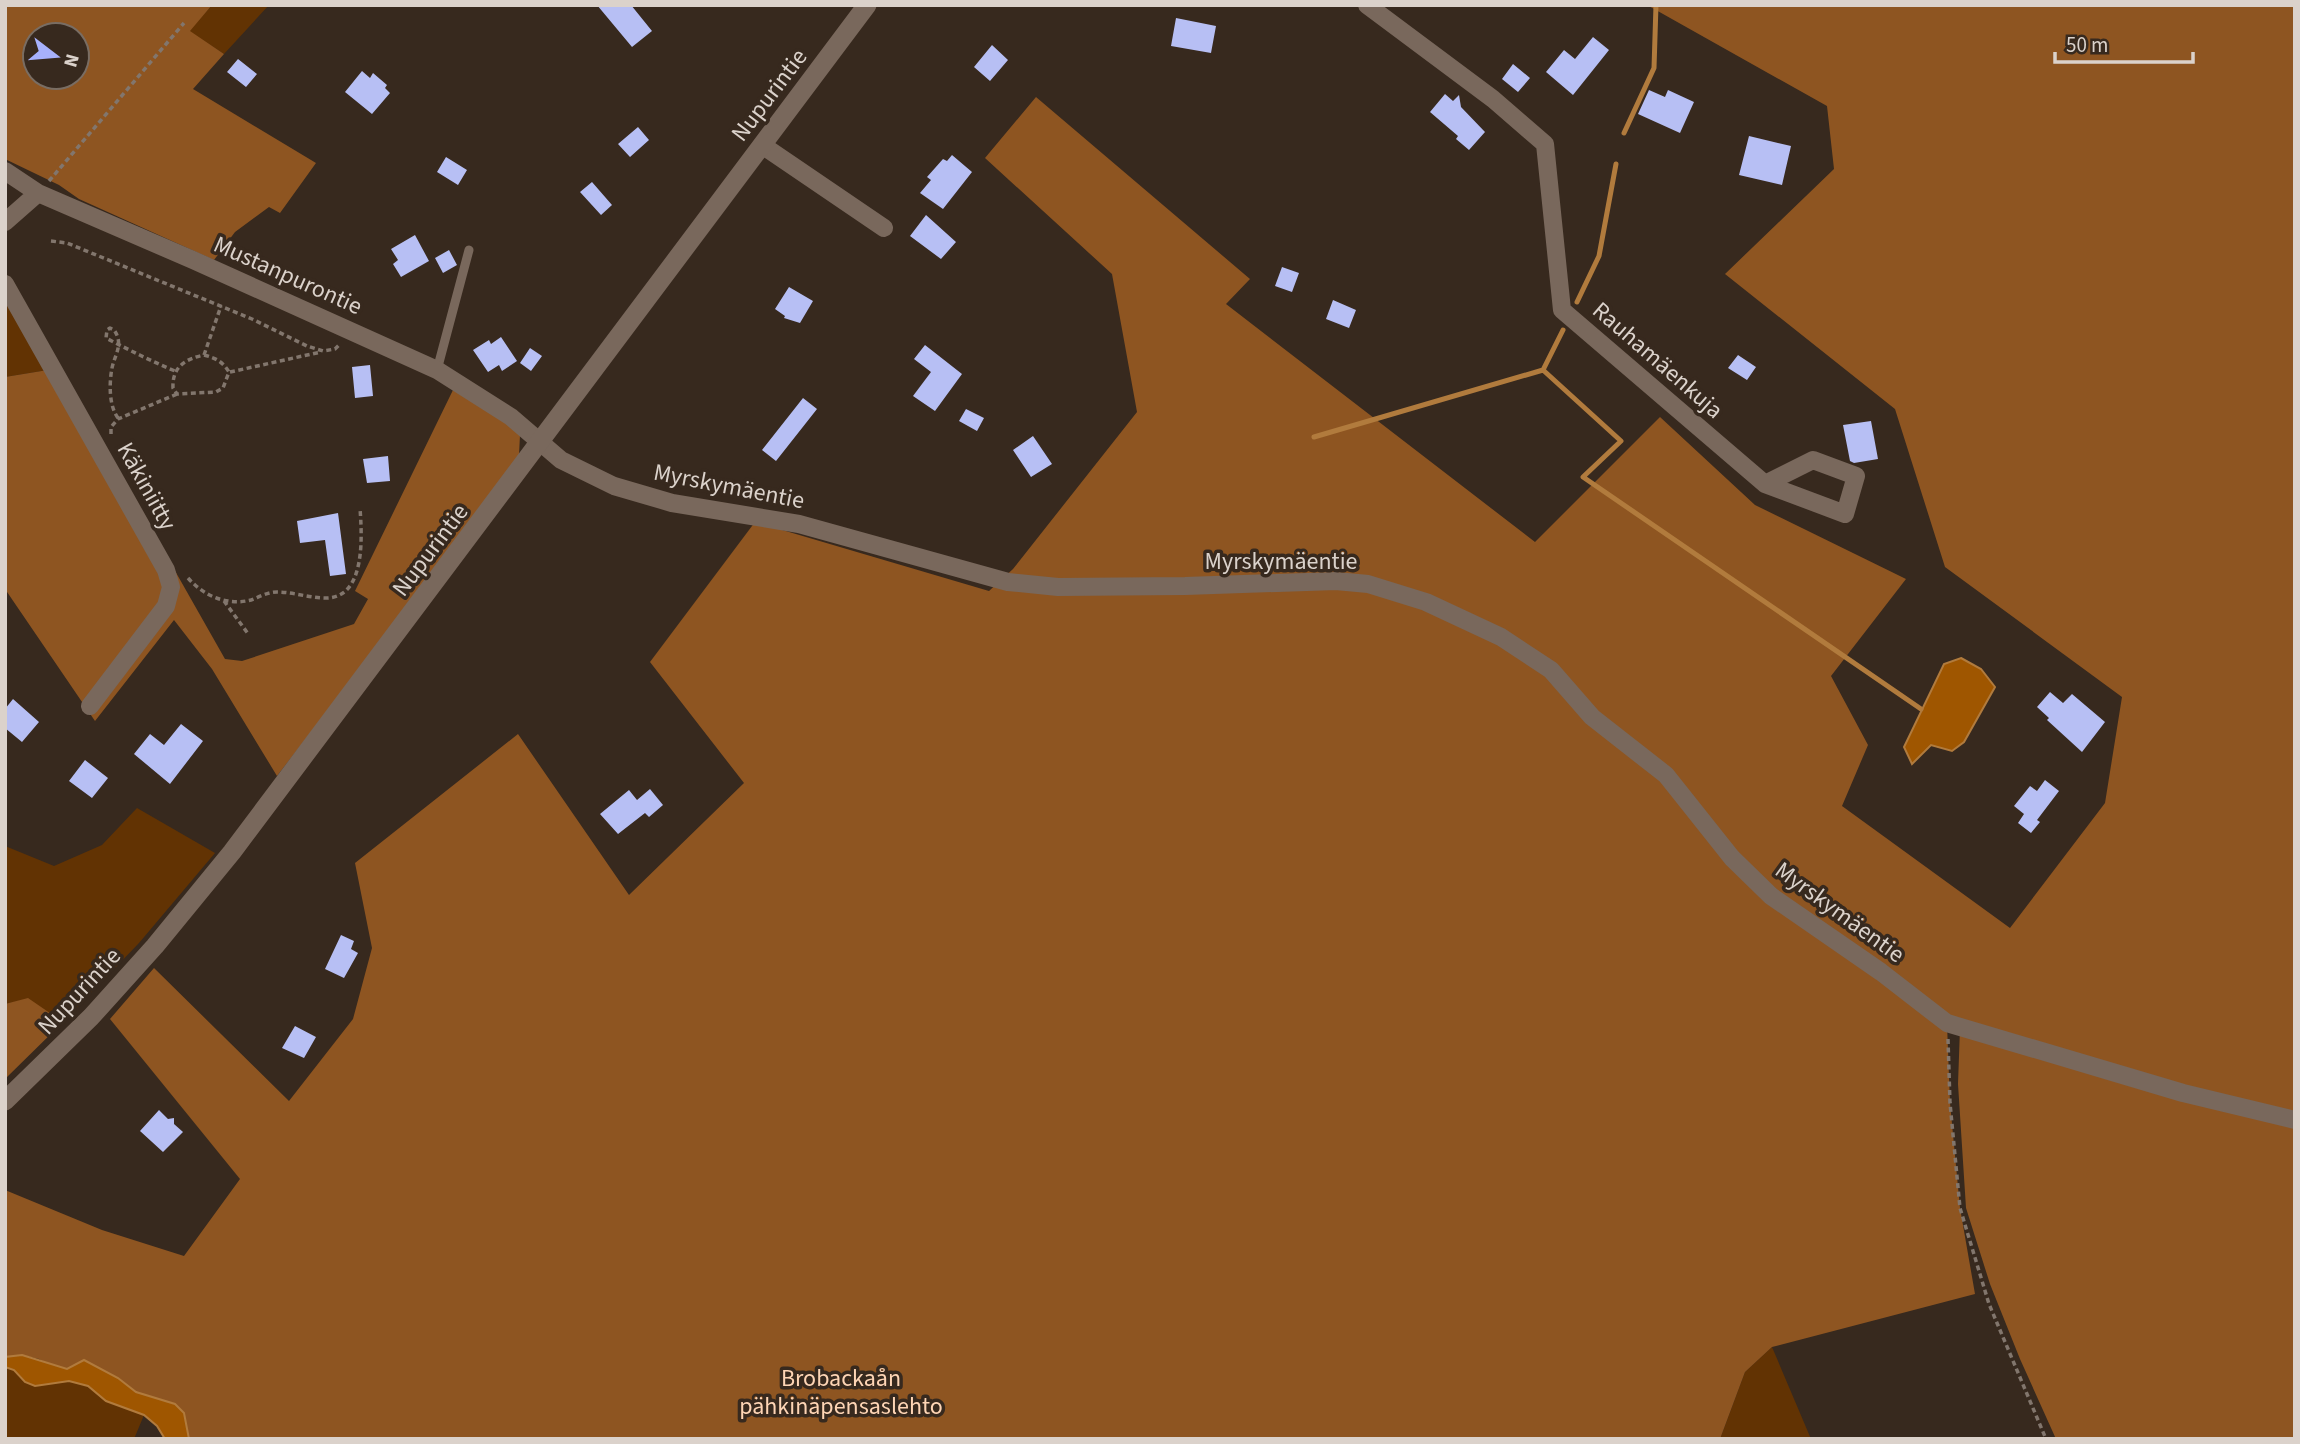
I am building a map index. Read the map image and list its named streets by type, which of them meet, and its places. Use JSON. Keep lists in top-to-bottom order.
{
  "streets": {
    "main road": ["Nupurintie"],
    "street": [
      "Mustanpurontie",
      "Rauhamäenkuja",
      "Käkiniitty",
      "Myrskymäentie"
    ]
  },
  "crossings": [
    ["Nupurintie", "Mustanpurontie"],
    ["Nupurintie", "Myrskymäentie"],
    ["Mustanpurontie", "Myrskymäentie"]
  ],
  "parks": ["Brobackaån pähkinäpensaslehto"],
  "scale_bar": "50 m",
  "north": "right"
}
